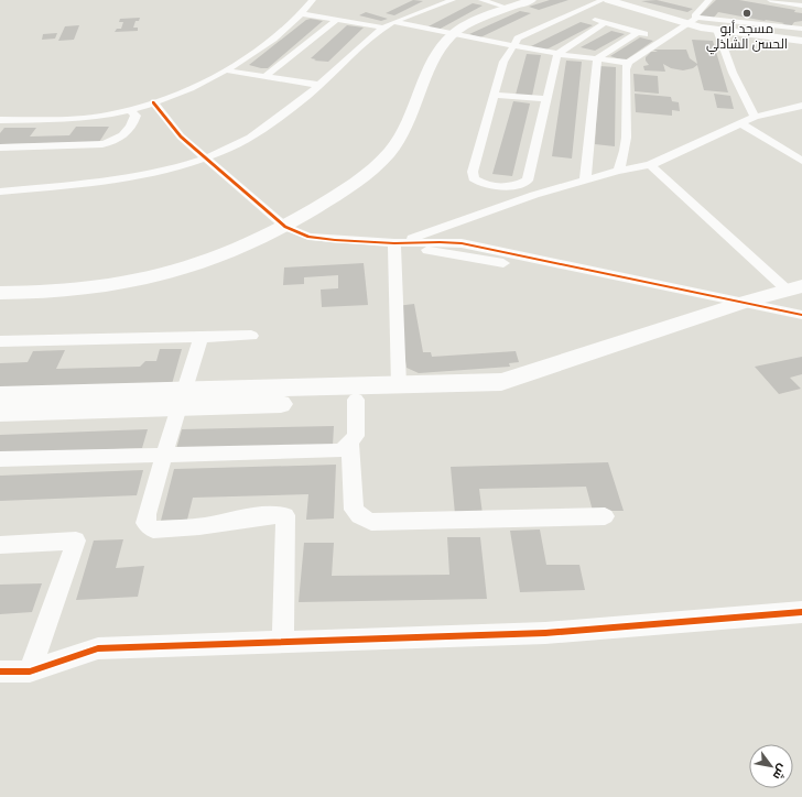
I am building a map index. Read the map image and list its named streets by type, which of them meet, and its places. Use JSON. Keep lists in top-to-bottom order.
{
  "places": ["مسجد أبو الحسن الشاذلي"],
  "north": "bottom right"
}
